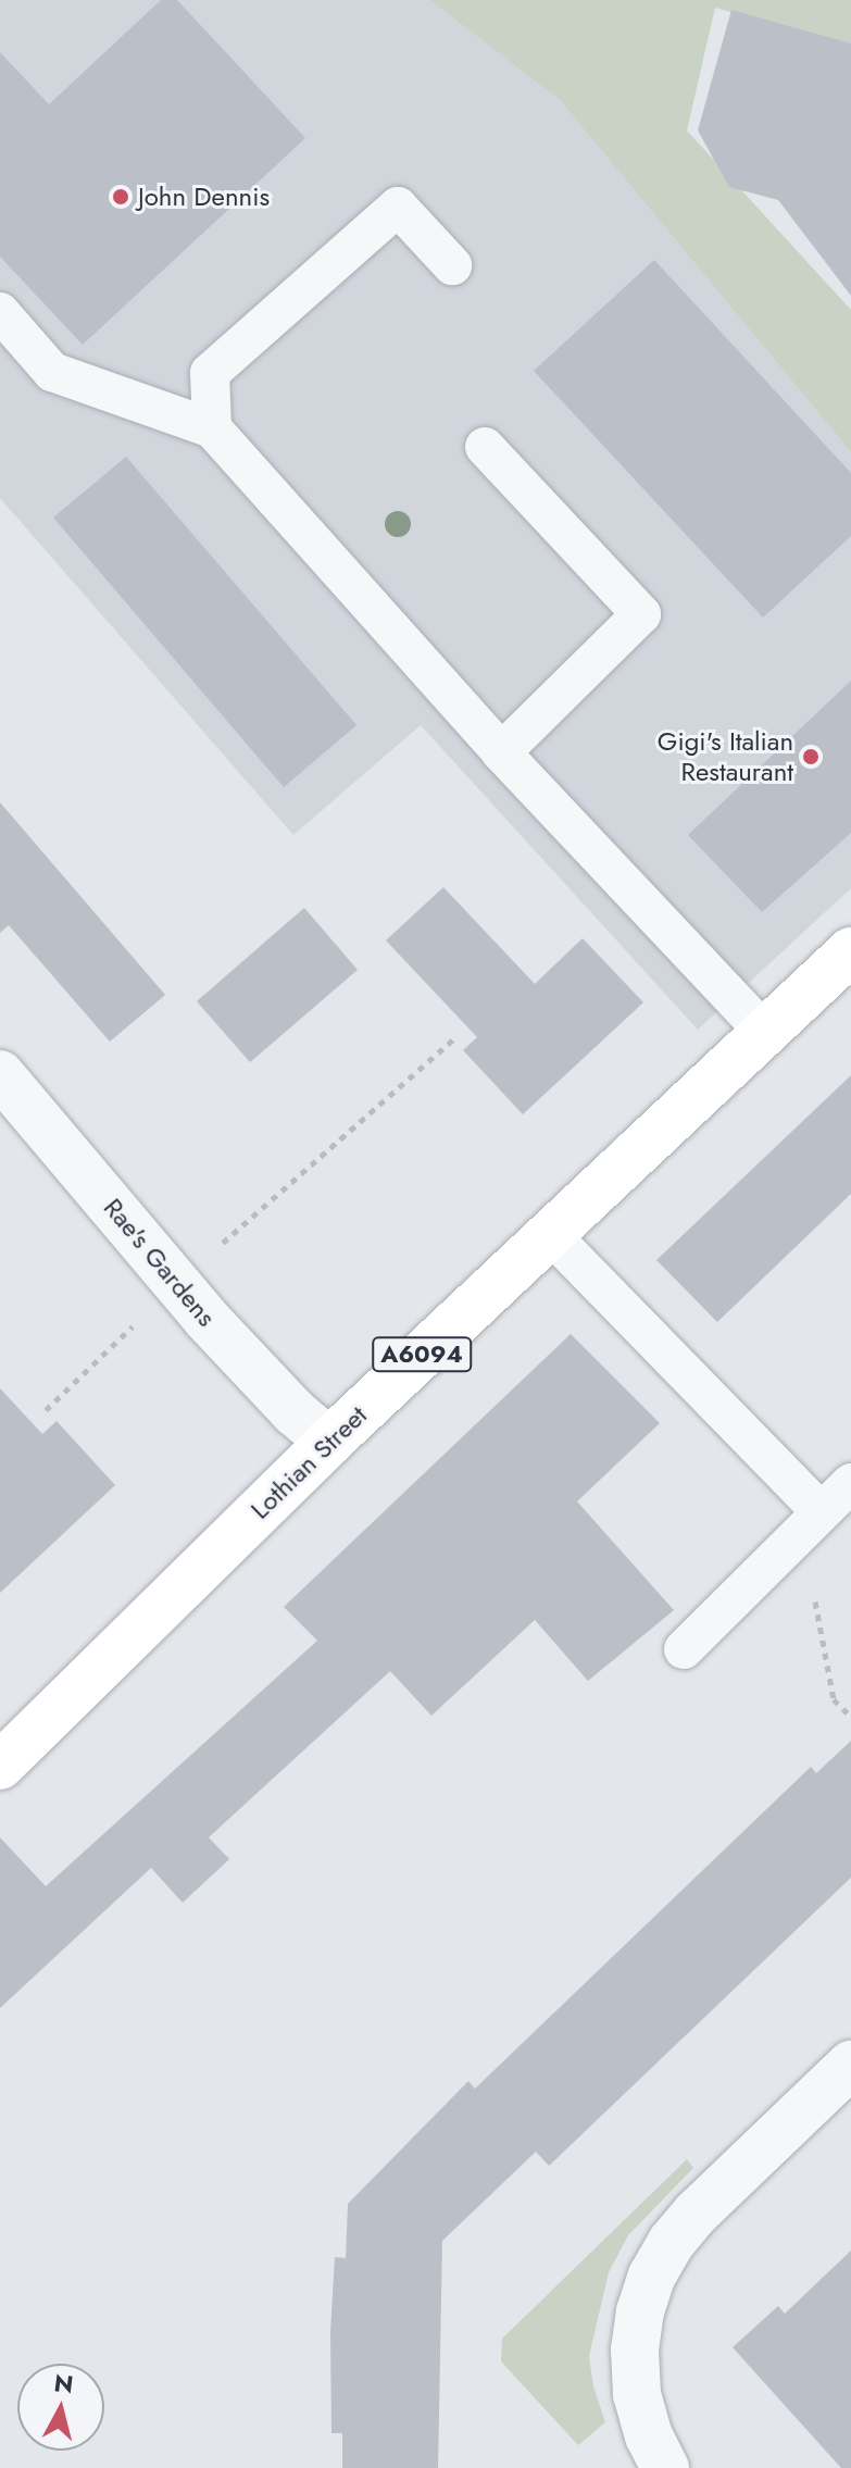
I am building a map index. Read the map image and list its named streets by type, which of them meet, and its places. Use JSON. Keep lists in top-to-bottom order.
{
  "streets": {
    "main road": ["A6094", "Lothian Street"],
    "street": ["Rae's Gardens"]
  },
  "crossings": [
    ["Rae's Gardens", "Lothian Street"]
  ],
  "places": ["John Dennis", "Gigi's Italian Restaurant"],
  "north": "top"
}
